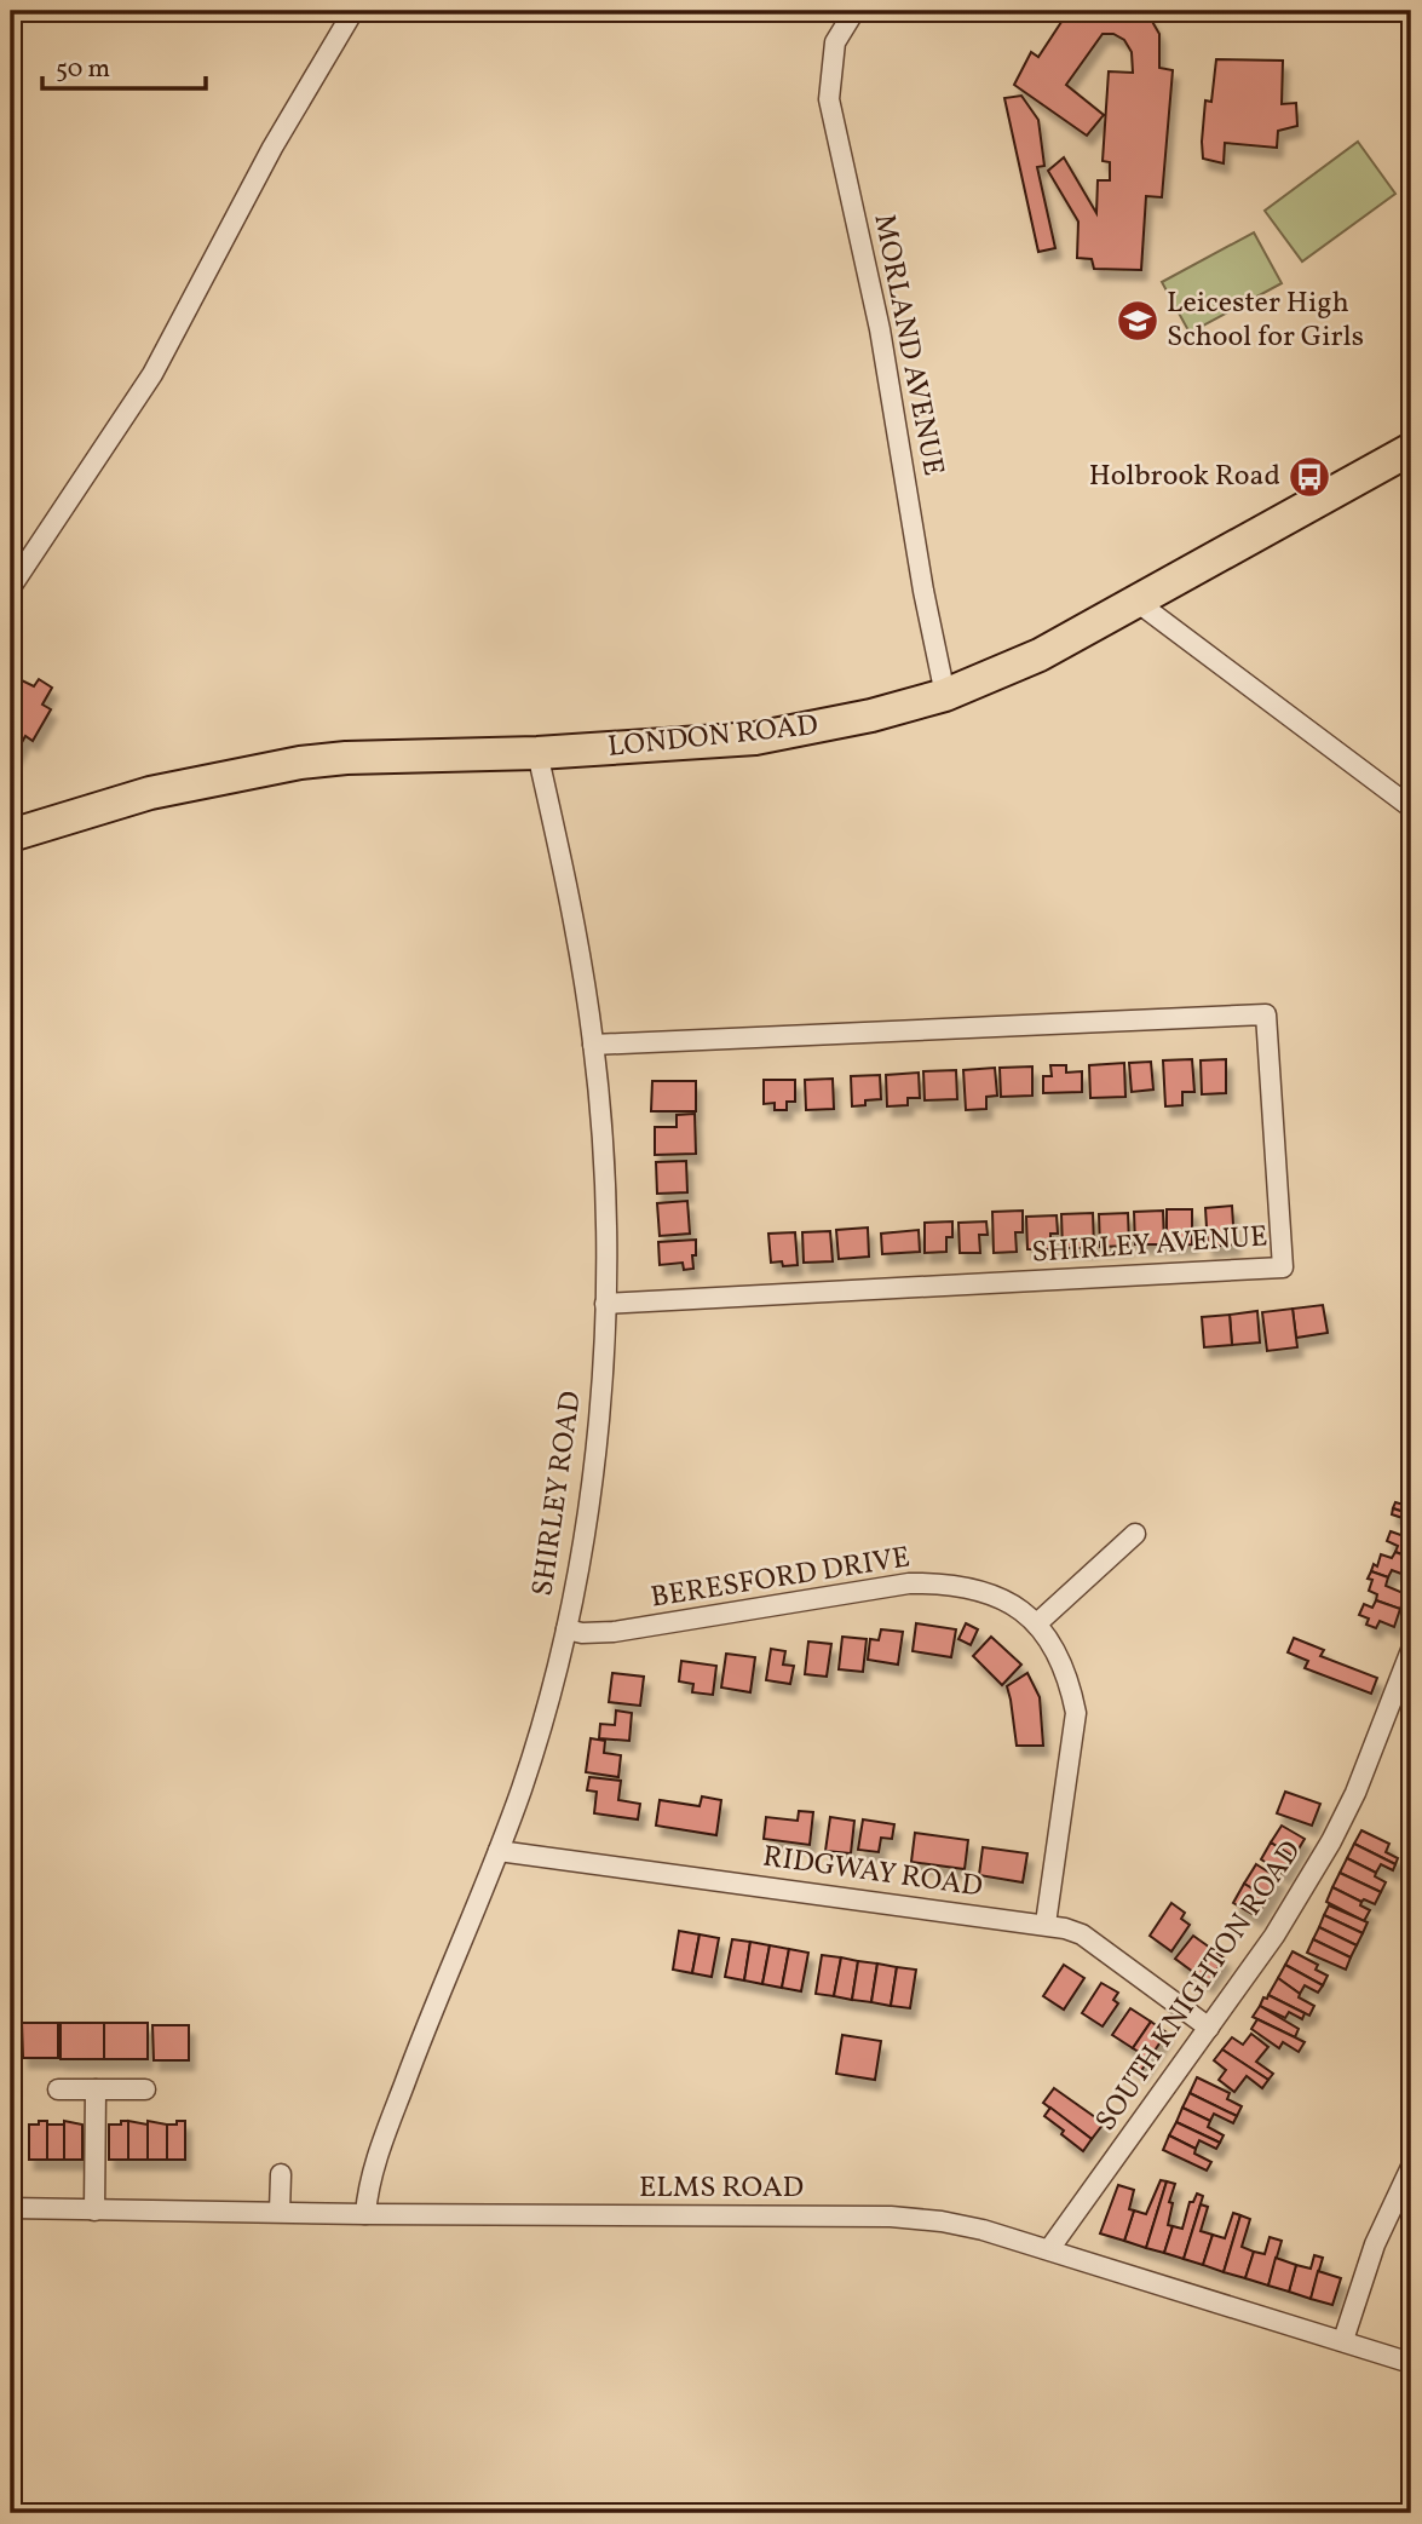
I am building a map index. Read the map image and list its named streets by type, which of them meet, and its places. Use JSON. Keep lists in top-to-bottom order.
{
  "streets": {
    "highway": ["LONDON ROAD"],
    "street": [
      "MORLAND AVENUE",
      "SHIRLEY AVENUE",
      "SHIRLEY ROAD",
      "BERESFORD DRIVE",
      "RIDGWAY ROAD",
      "SOUTH KNIGHTON ROAD",
      "ELMS ROAD"
    ]
  },
  "crossings": [
    ["MORLAND AVENUE", "LONDON ROAD"],
    ["LONDON ROAD", "SHIRLEY ROAD"],
    ["SHIRLEY AVENUE", "SHIRLEY ROAD"],
    ["SHIRLEY ROAD", "BERESFORD DRIVE"],
    ["SHIRLEY ROAD", "RIDGWAY ROAD"],
    ["SHIRLEY ROAD", "ELMS ROAD"],
    ["BERESFORD DRIVE", "RIDGWAY ROAD"],
    ["RIDGWAY ROAD", "SOUTH KNIGHTON ROAD"],
    ["SOUTH KNIGHTON ROAD", "ELMS ROAD"]
  ],
  "places": {
    "school or university": ["Leicester High School for Girls"],
    "bus stop": ["Holbrook Road"]
  },
  "scale_bar": "50 m"
}
